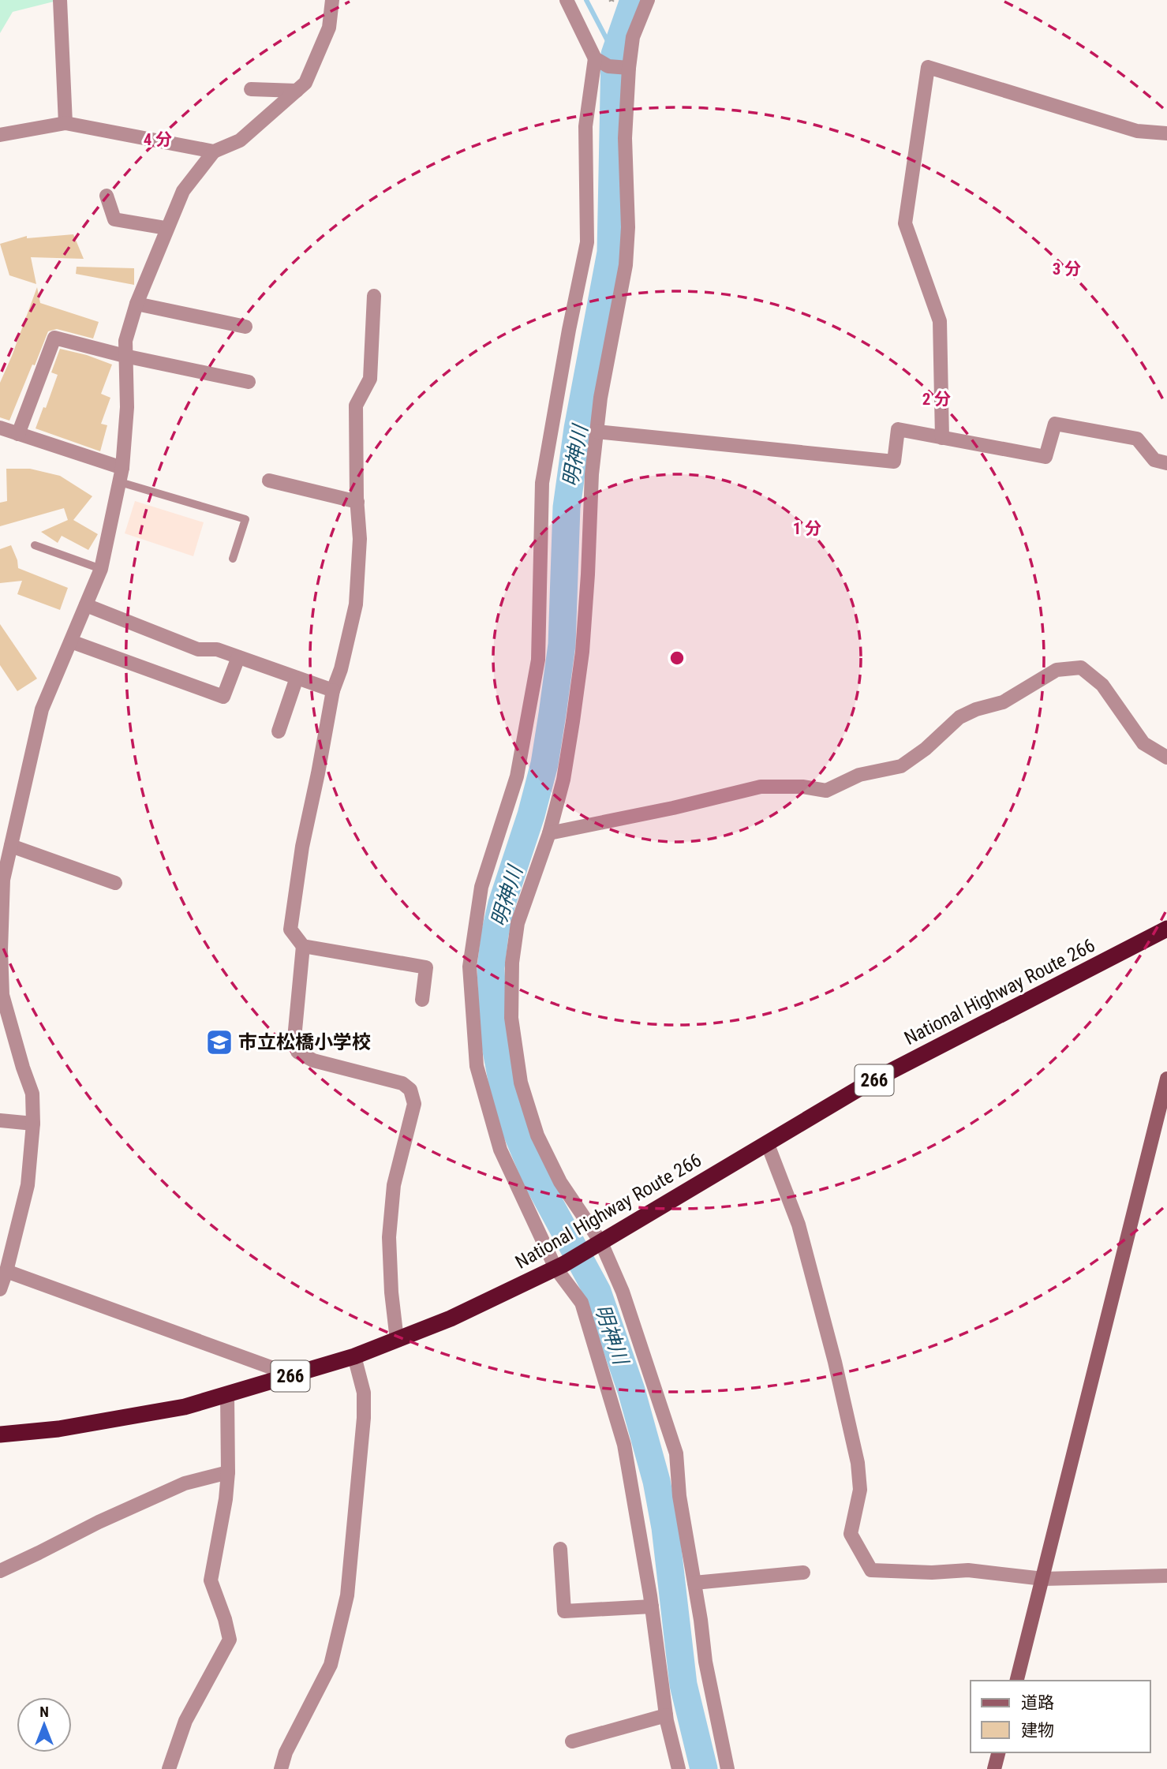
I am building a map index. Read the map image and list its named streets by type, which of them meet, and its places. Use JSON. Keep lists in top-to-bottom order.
{
  "streets": {
    "highway": ["National Highway Route 266", "266"]
  },
  "water": ["明神川"],
  "places": {
    "school or university": ["市立松橋小学校"]
  },
  "legend": ["道路", "建物"],
  "north": "top",
  "rings": [
    "4 分",
    "3 分",
    "2 分",
    "1 分"
  ]
}
